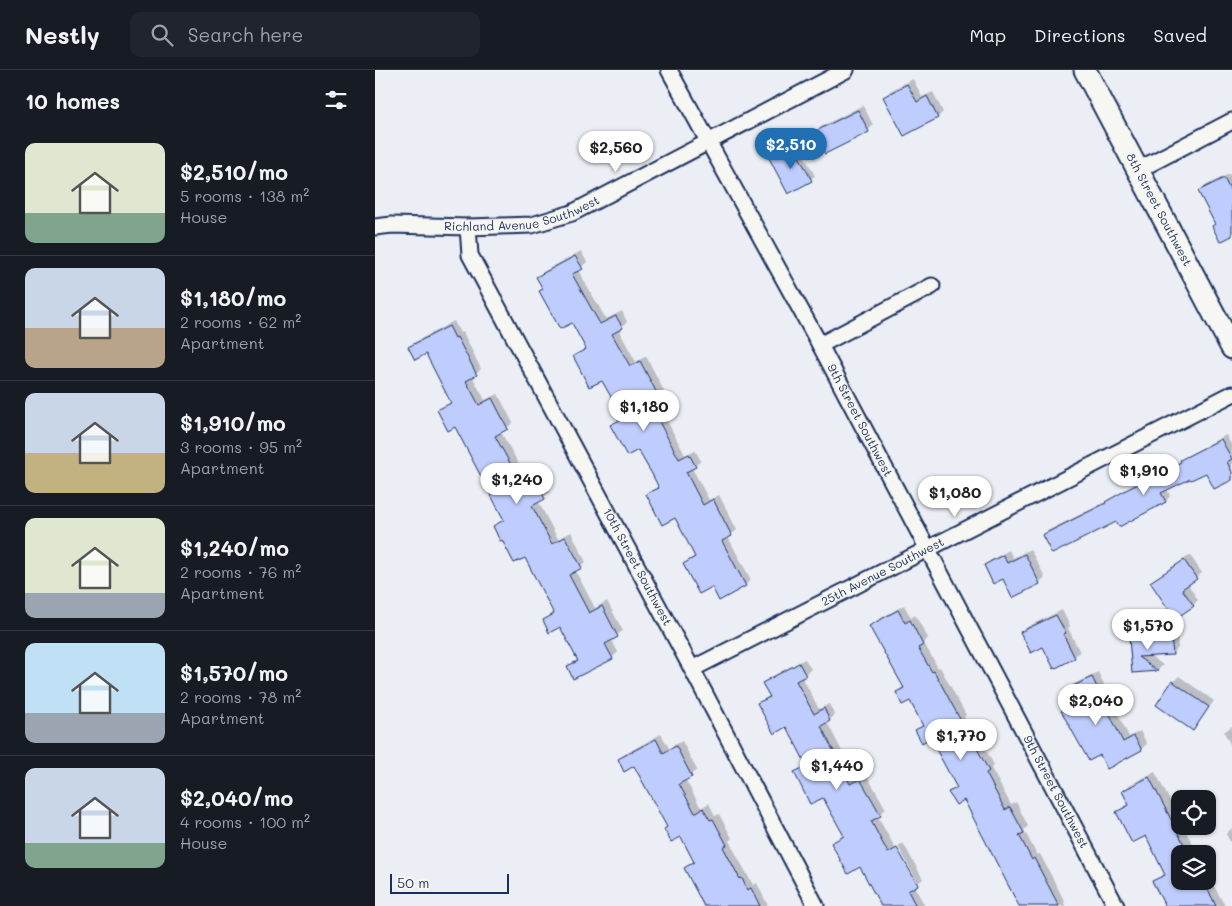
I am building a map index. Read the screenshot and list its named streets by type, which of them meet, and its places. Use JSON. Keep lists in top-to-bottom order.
{
  "streets": {
    "street": [
      "8th Street Southwest",
      "Richland Avenue Southwest",
      "9th Street Southwest",
      "10th Street Southwest",
      "25th Avenue Southwest"
    ]
  },
  "crossings": [
    ["Richland Avenue Southwest", "9th Street Southwest"],
    ["Richland Avenue Southwest", "10th Street Southwest"],
    ["9th Street Southwest", "25th Avenue Southwest"],
    ["10th Street Southwest", "25th Avenue Southwest"]
  ],
  "scale_bar": "50 m",
  "page": {
    "header": "Nestly",
    "search": "Search here",
    "nav": ["Map", "Directions", "Saved"],
    "heading": "10 homes",
    "price": [
      "$2,510",
      "$2,560",
      "$1,180",
      "$1,910",
      "$1,240",
      "$1,080",
      "$1,570",
      "$2,040",
      "$1,770",
      "$1,440"
    ],
    "list": [
      {
        "name": "$2,510/mo",
        "note": "5 rooms · 138 m² · House"
      },
      {
        "name": "$1,180/mo",
        "note": "2 rooms · 62 m² · Apartment"
      },
      {
        "name": "$1,910/mo",
        "note": "3 rooms · 95 m² · Apartment"
      },
      {
        "name": "$1,240/mo",
        "note": "2 rooms · 76 m² · Apartment"
      },
      {
        "name": "$1,570/mo",
        "note": "2 rooms · 78 m² · Apartment"
      },
      {
        "name": "$2,040/mo",
        "note": "4 rooms · 100 m² · House"
      }
    ],
    "scale": "50 m"
  }
}
